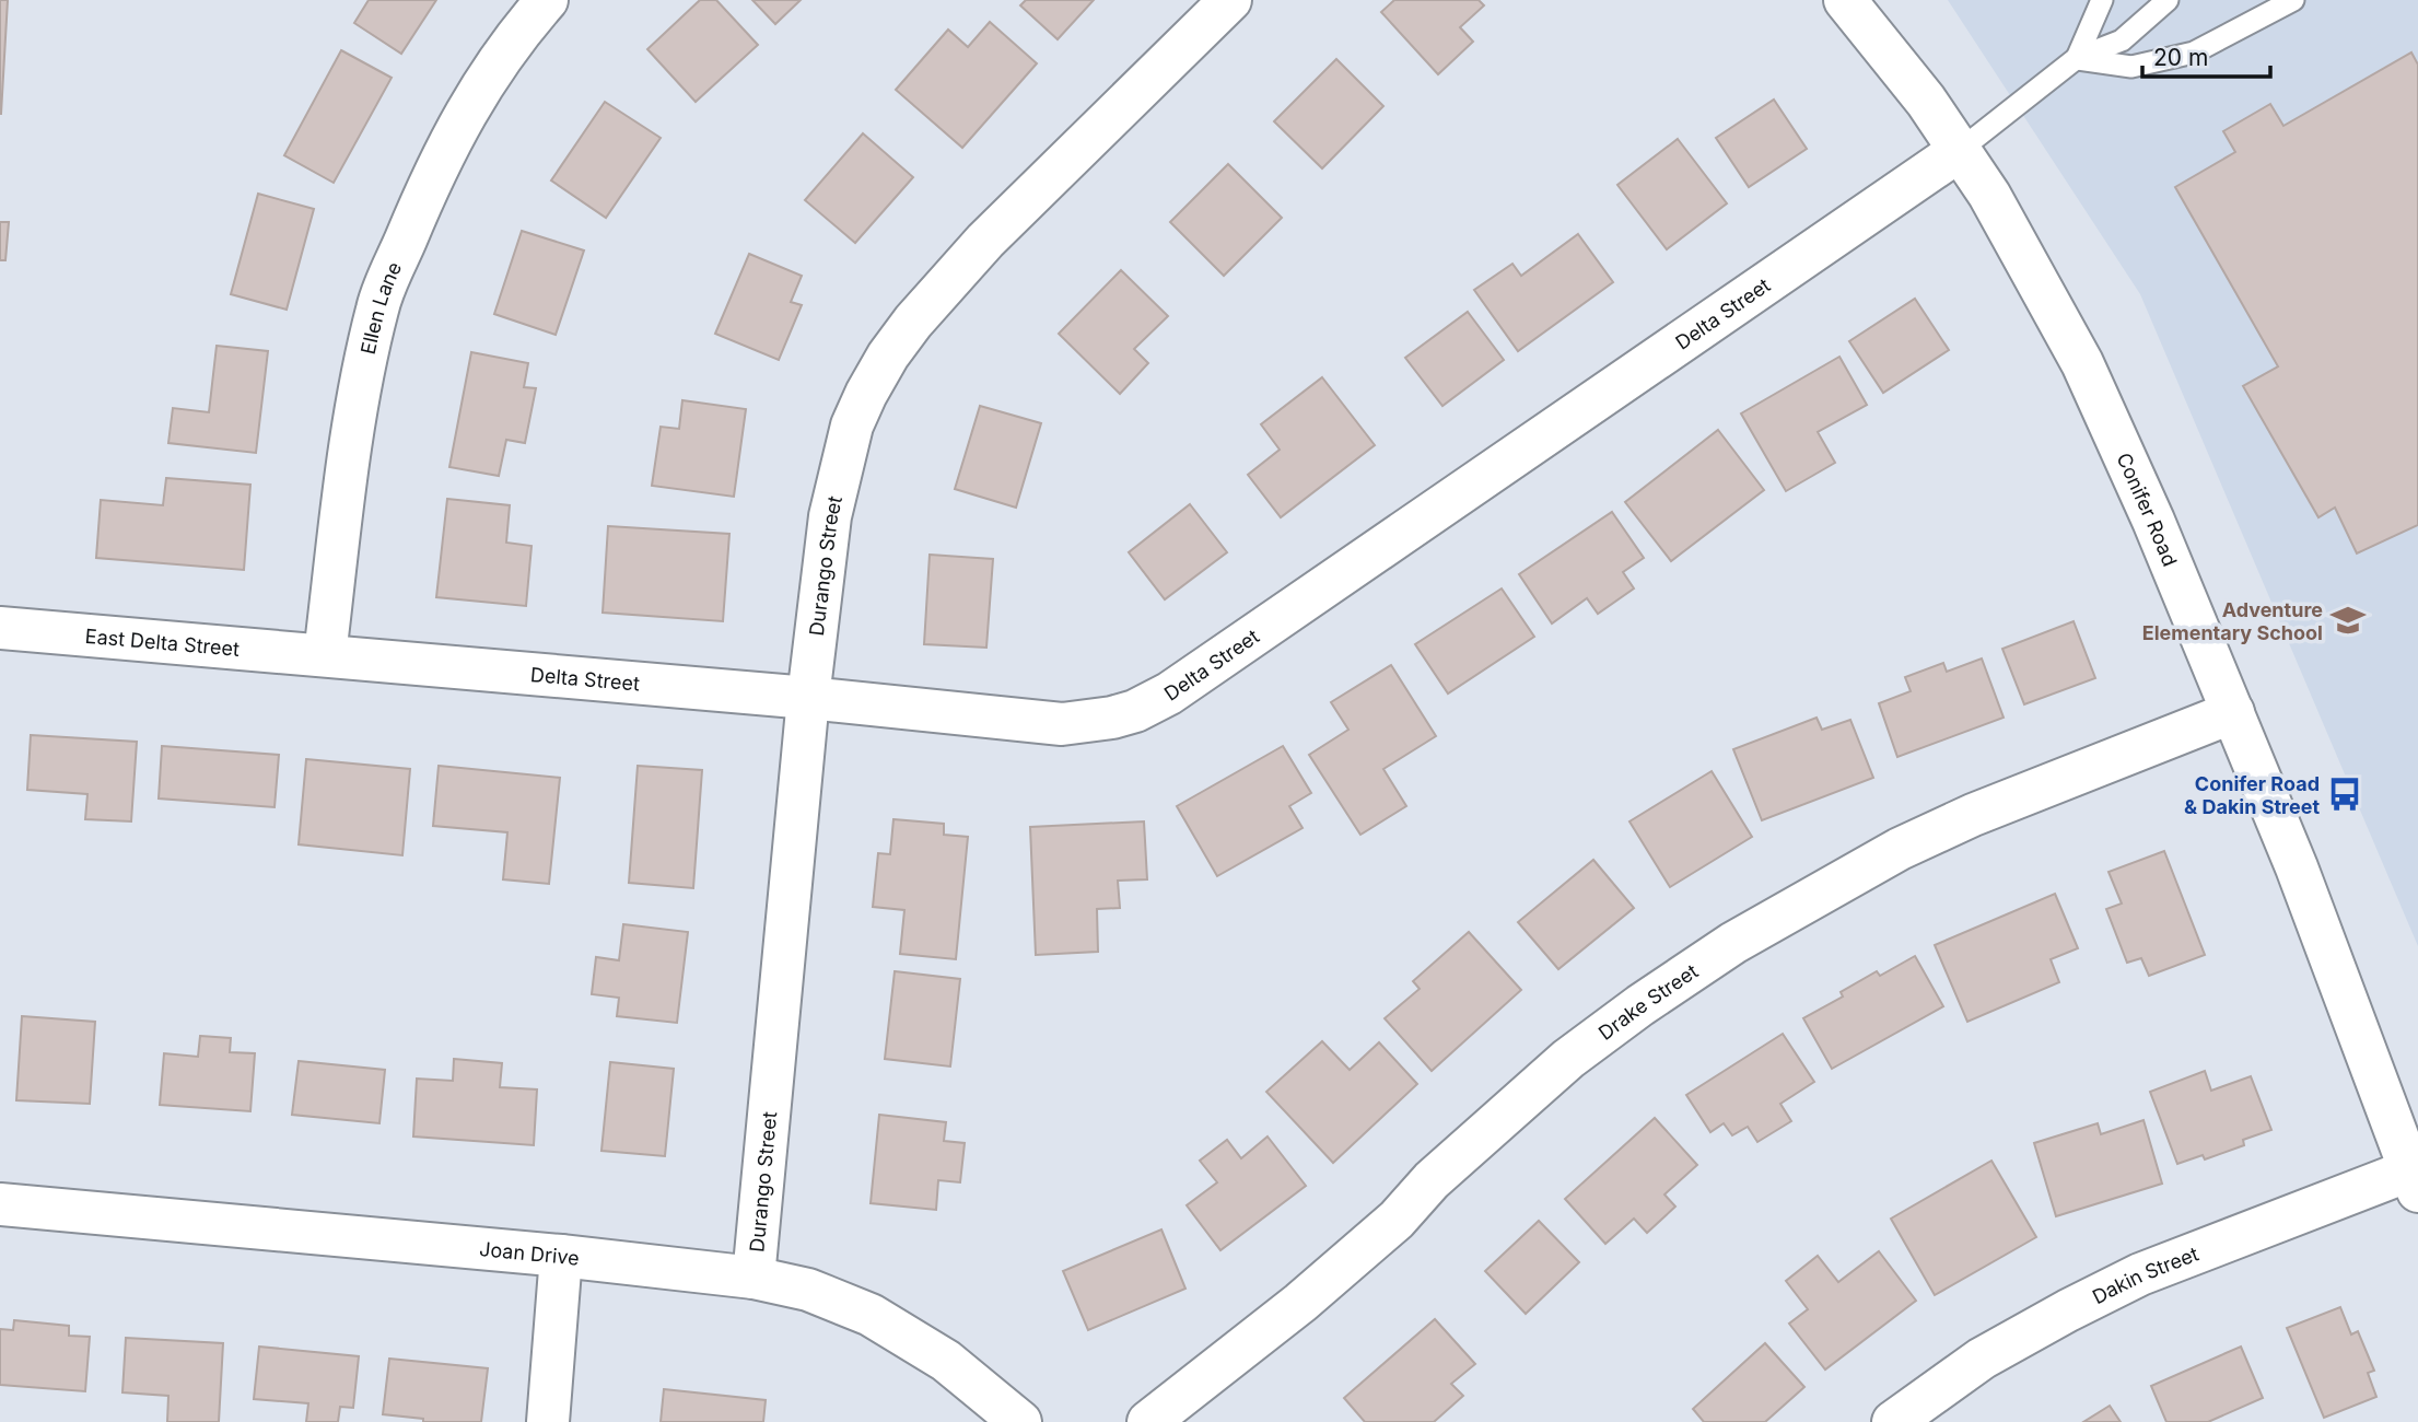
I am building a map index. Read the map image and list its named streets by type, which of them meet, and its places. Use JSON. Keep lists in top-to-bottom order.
{
  "streets": {
    "street": [
      "Ellen Lane",
      "Delta Street",
      "Conifer Road",
      "Durango Street",
      "East Delta Street",
      "Drake Street",
      "Joan Drive",
      "Dakin Street"
    ]
  },
  "crossings": [
    ["Ellen Lane", "Delta Street"],
    ["Ellen Lane", "East Delta Street"],
    ["Delta Street", "Conifer Road"],
    ["Delta Street", "Durango Street"],
    ["Delta Street", "East Delta Street"],
    ["Conifer Road", "Drake Street"],
    ["Conifer Road", "Dakin Street"],
    ["Durango Street", "Joan Drive"]
  ],
  "places": {
    "school or university": ["Adventure Elementary School"],
    "bus stop": ["Conifer Road & Dakin Street"]
  },
  "scale_bar": "20 m"
}
